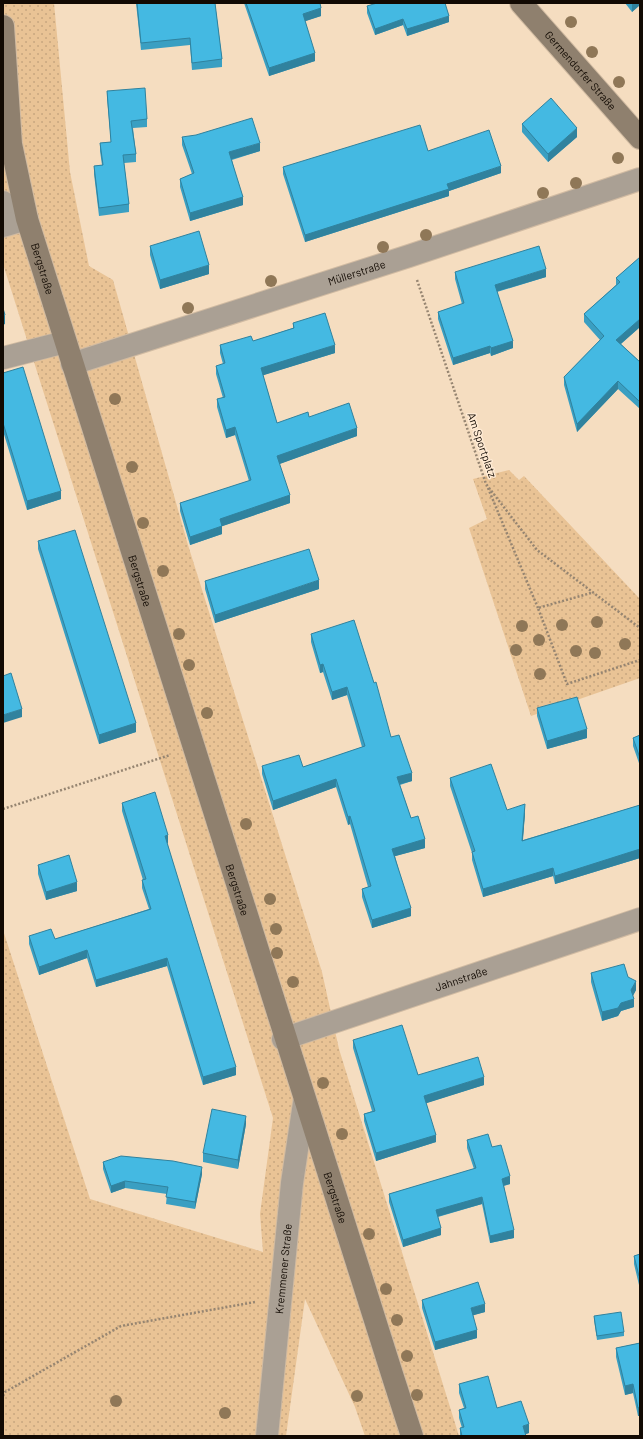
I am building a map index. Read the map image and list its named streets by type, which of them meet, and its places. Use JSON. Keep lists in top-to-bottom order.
{
  "streets": {
    "street": [
      "Germendorfer Straße",
      "Bergstraße",
      "Müllerstraße",
      "Jahnstraße",
      "Kremmener Straße"
    ],
    "path": ["Am Sportplatz"]
  },
  "crossings": [
    ["Bergstraße", "Müllerstraße"],
    ["Bergstraße", "Jahnstraße"],
    ["Bergstraße", "Kremmener Straße"],
    ["Müllerstraße", "Am Sportplatz"]
  ]
}
